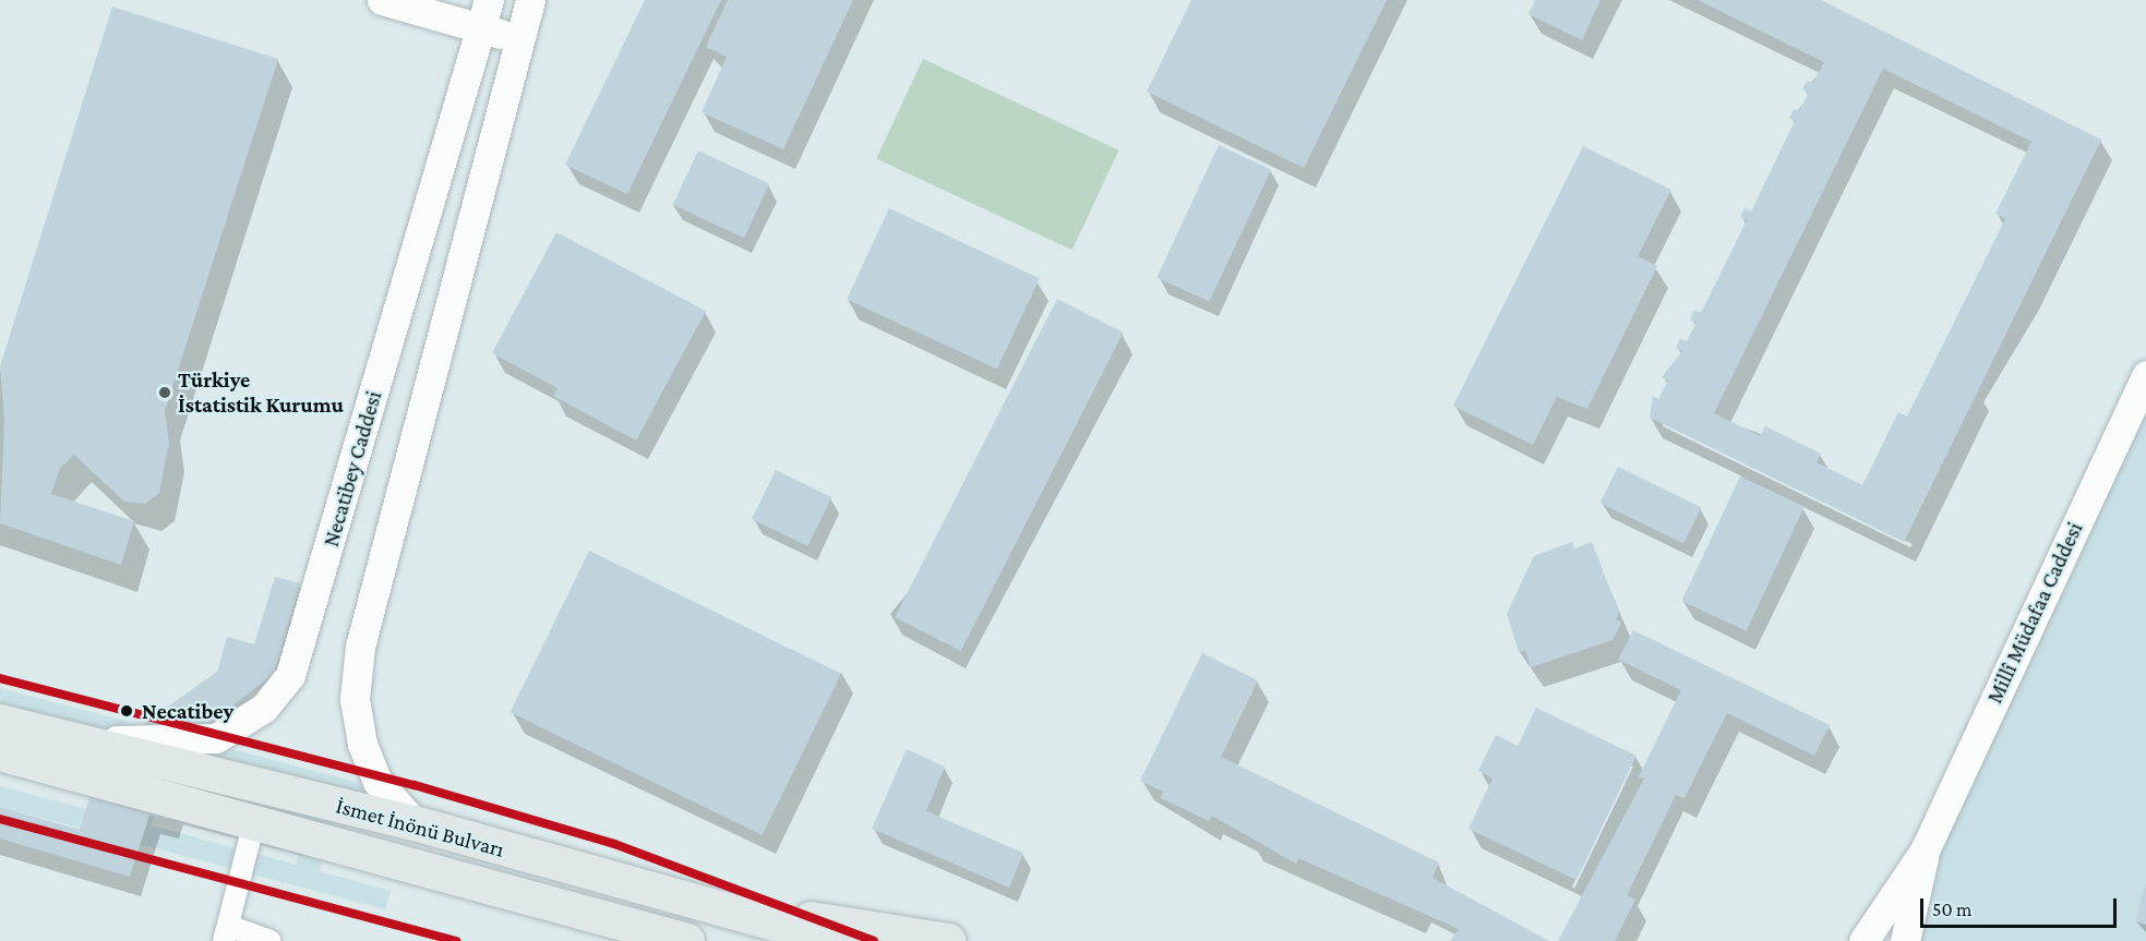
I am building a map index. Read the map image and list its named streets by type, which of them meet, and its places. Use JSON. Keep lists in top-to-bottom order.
{
  "streets": {
    "main road": ["Necatibey Caddesi", "Millî Müdafaa Caddesi", "İsmet İnönü Bulvarı"]
  },
  "crossings": [
    ["Necatibey Caddesi", "İsmet İnönü Bulvarı"]
  ],
  "places": ["Türkiye İstatistik Kurumu", "Necatibey"],
  "scale_bar": "50 m"
}
